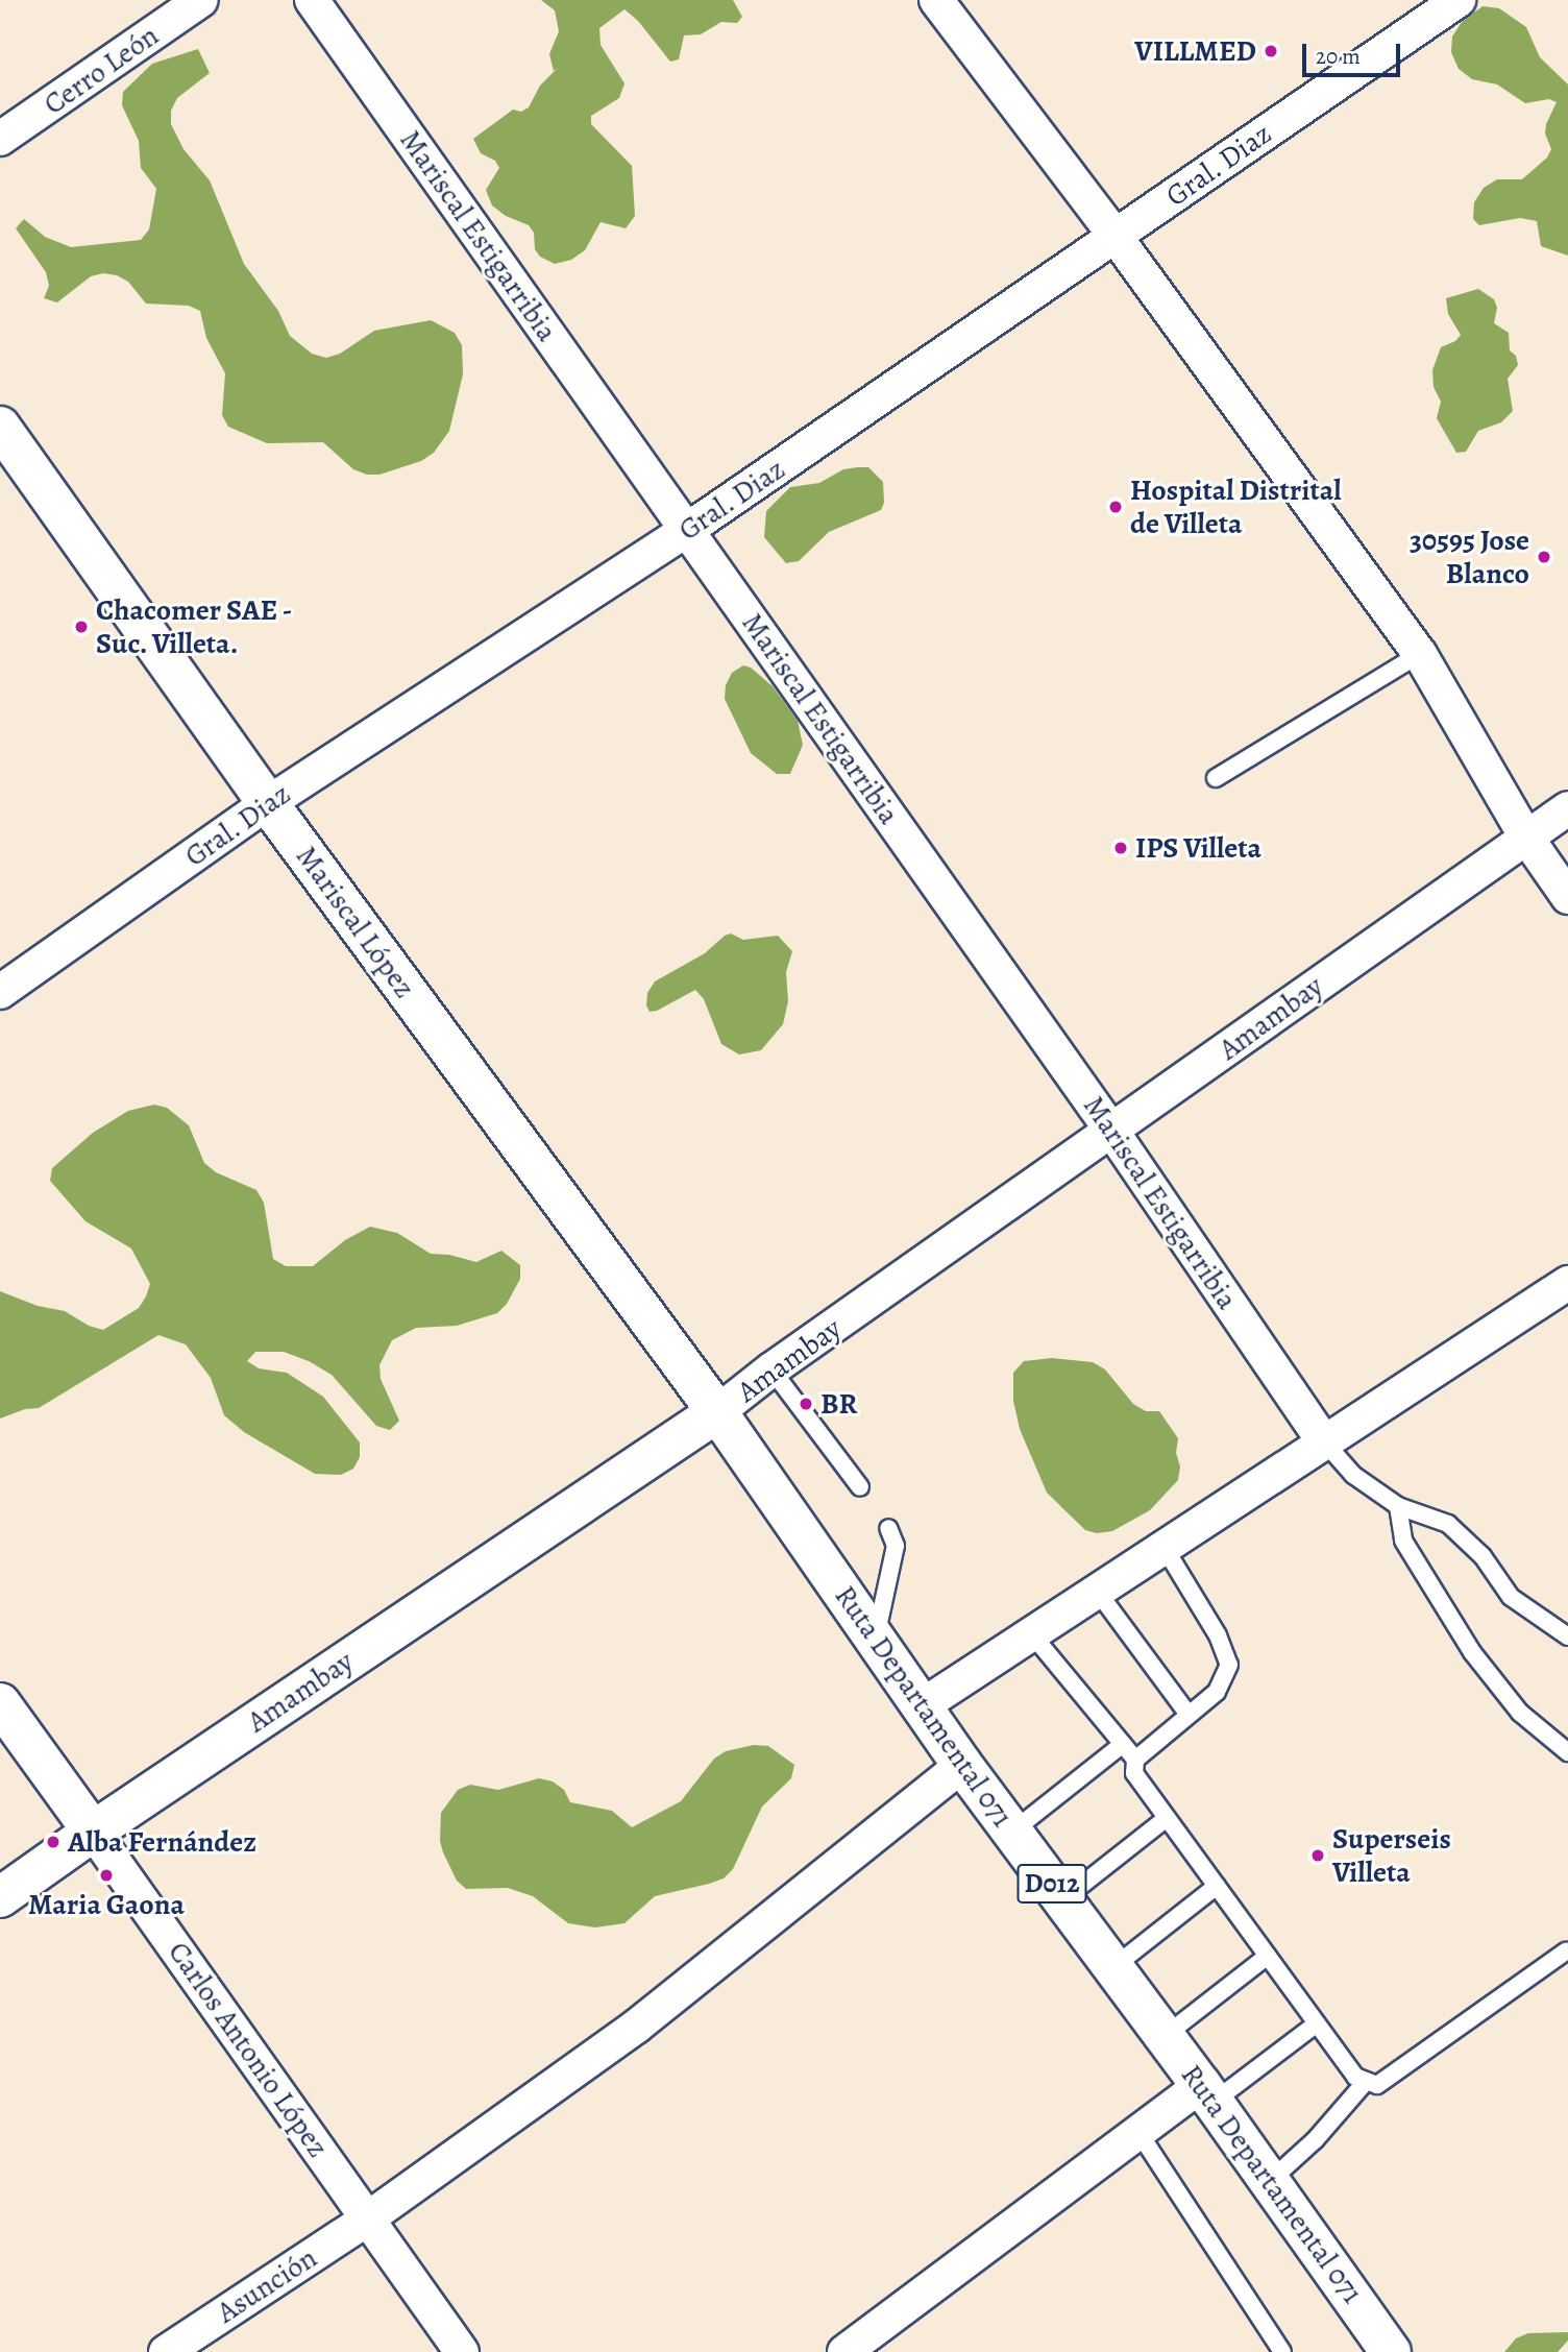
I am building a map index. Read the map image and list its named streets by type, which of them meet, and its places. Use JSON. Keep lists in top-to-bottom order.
{
  "streets": {
    "main road": [
      "Mariscal López",
      "Amambay",
      "Ruta Departamental 071",
      "D012",
      "Carlos Antonio López"
    ],
    "street": [
      "Cerro León",
      "Gral. Diaz",
      "Mariscal Estigarribia",
      "Asunción"
    ]
  },
  "crossings": [
    ["Gral. Diaz", "Mariscal Estigarribia"],
    ["Gral. Diaz", "Mariscal López"],
    ["Mariscal Estigarribia", "Amambay"],
    ["Mariscal López", "Amambay"],
    ["Mariscal López", "Ruta Departamental 071"],
    ["Amambay", "Ruta Departamental 071"],
    ["Amambay", "Carlos Antonio López"],
    ["Ruta Departamental 071", "Asunción"],
    ["Carlos Antonio López", "Asunción"]
  ],
  "places": [
    "VILLMED",
    "Hospital Distrital de Villeta",
    "30595 Jose Blanco",
    "Chacomer SAE - Suc. Villeta.",
    "IPS Villeta",
    "BR",
    "Alba Fernández",
    "Superseis Villeta",
    "Maria Gaona"
  ],
  "scale_bar": "20 m"
}
